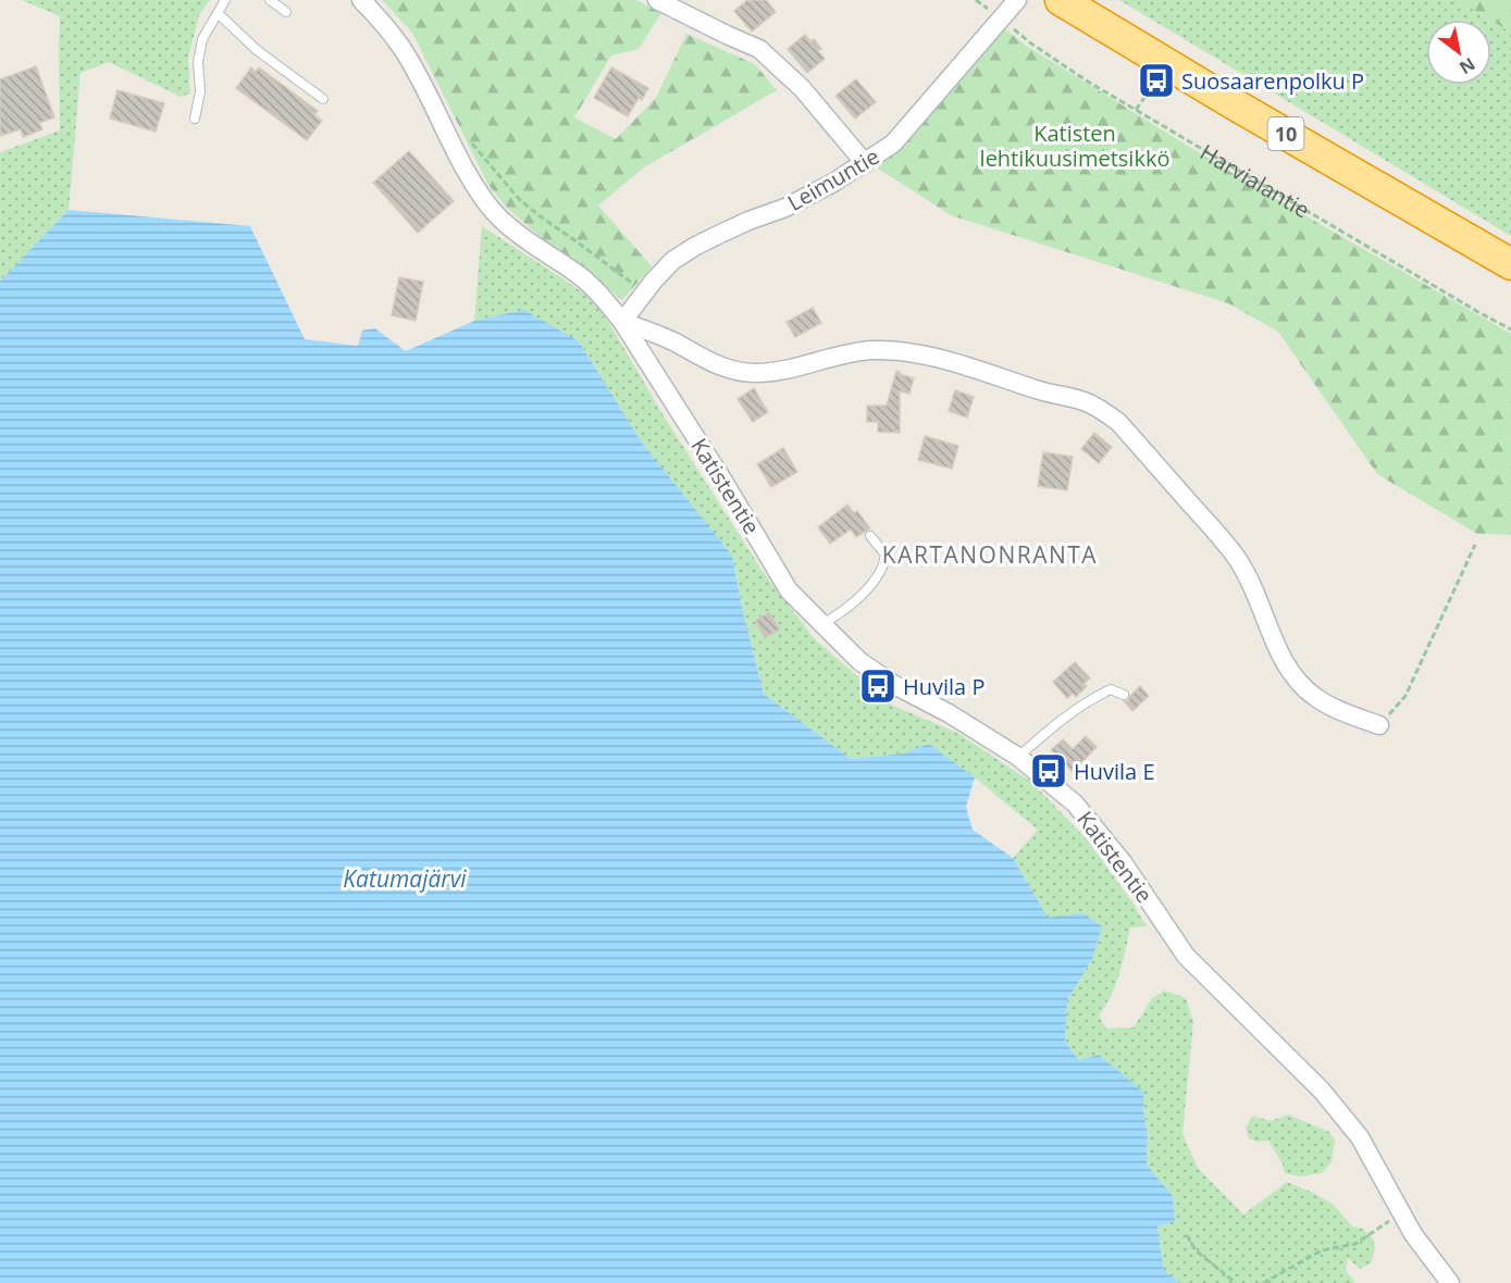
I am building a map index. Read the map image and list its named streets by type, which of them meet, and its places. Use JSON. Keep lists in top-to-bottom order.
{
  "streets": {
    "highway": ["10"],
    "street": ["Leimuntie", "Katistentie"],
    "path": ["Harvialantie"]
  },
  "crossings": [
    ["Leimuntie", "Harvialantie"],
    ["Leimuntie", "Katistentie"]
  ],
  "districts": ["KARTANONRANTA"],
  "water": ["Katumajärvi"],
  "parks": ["Katisten lehtikuusimetsikkö"],
  "places": {
    "bus stop": ["Suosaarenpolku P", "Huvila P", "Huvila E"]
  },
  "north": "bottom right"
}
